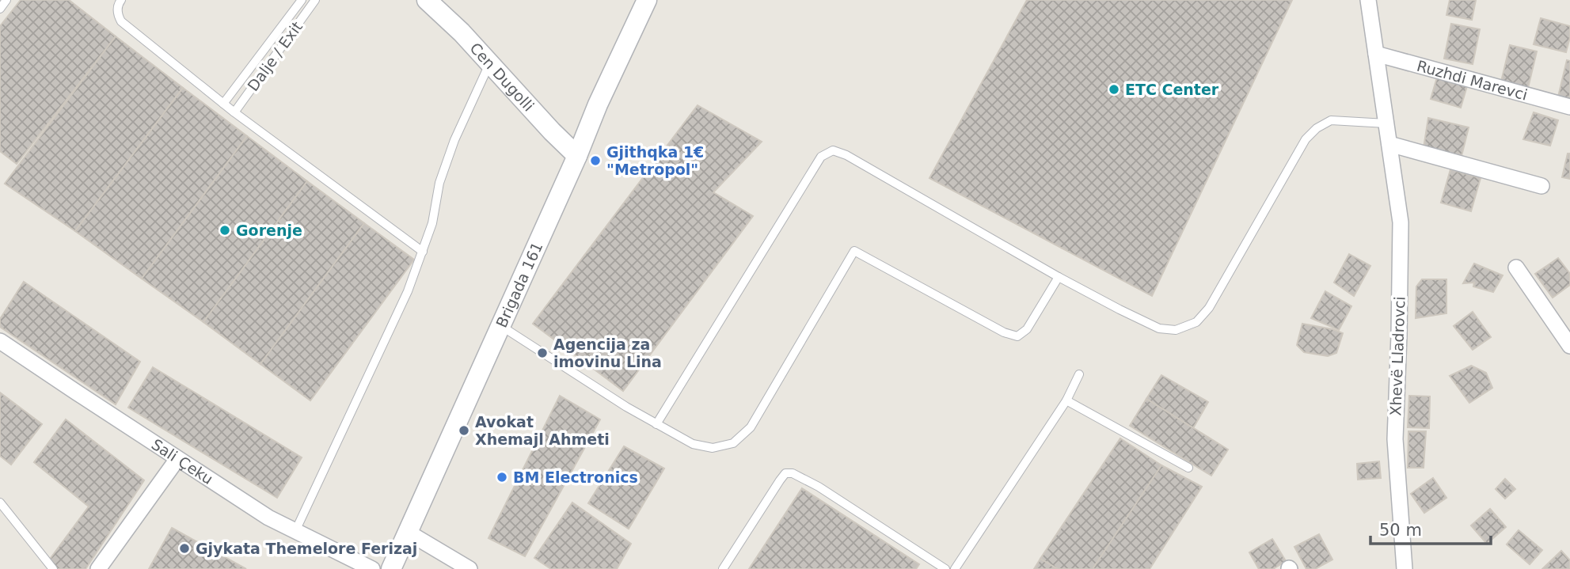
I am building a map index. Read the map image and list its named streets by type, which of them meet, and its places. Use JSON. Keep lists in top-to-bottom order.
{
  "streets": {
    "street": [
      "Cen Dugolli",
      "Ruzhdi Marevci",
      "Brigada 161",
      "Xhevë Lladrovci",
      "Sali Çeku"
    ],
    "lane": ["Dalje / Exit"]
  },
  "crossings": [
    ["Cen Dugolli", "Brigada 161"],
    ["Ruzhdi Marevci", "Xhevë Lladrovci"]
  ],
  "places": [
    "ETC Center",
    "Gjithqka 1€ \"Metropol\"",
    "Gorenje",
    "Agencija za imovinu Lina",
    "Avokat Xhemajl Ahmeti",
    "BM Electronics",
    "Gjykata Themelore Ferizaj"
  ],
  "scale_bar": "50 m"
}
